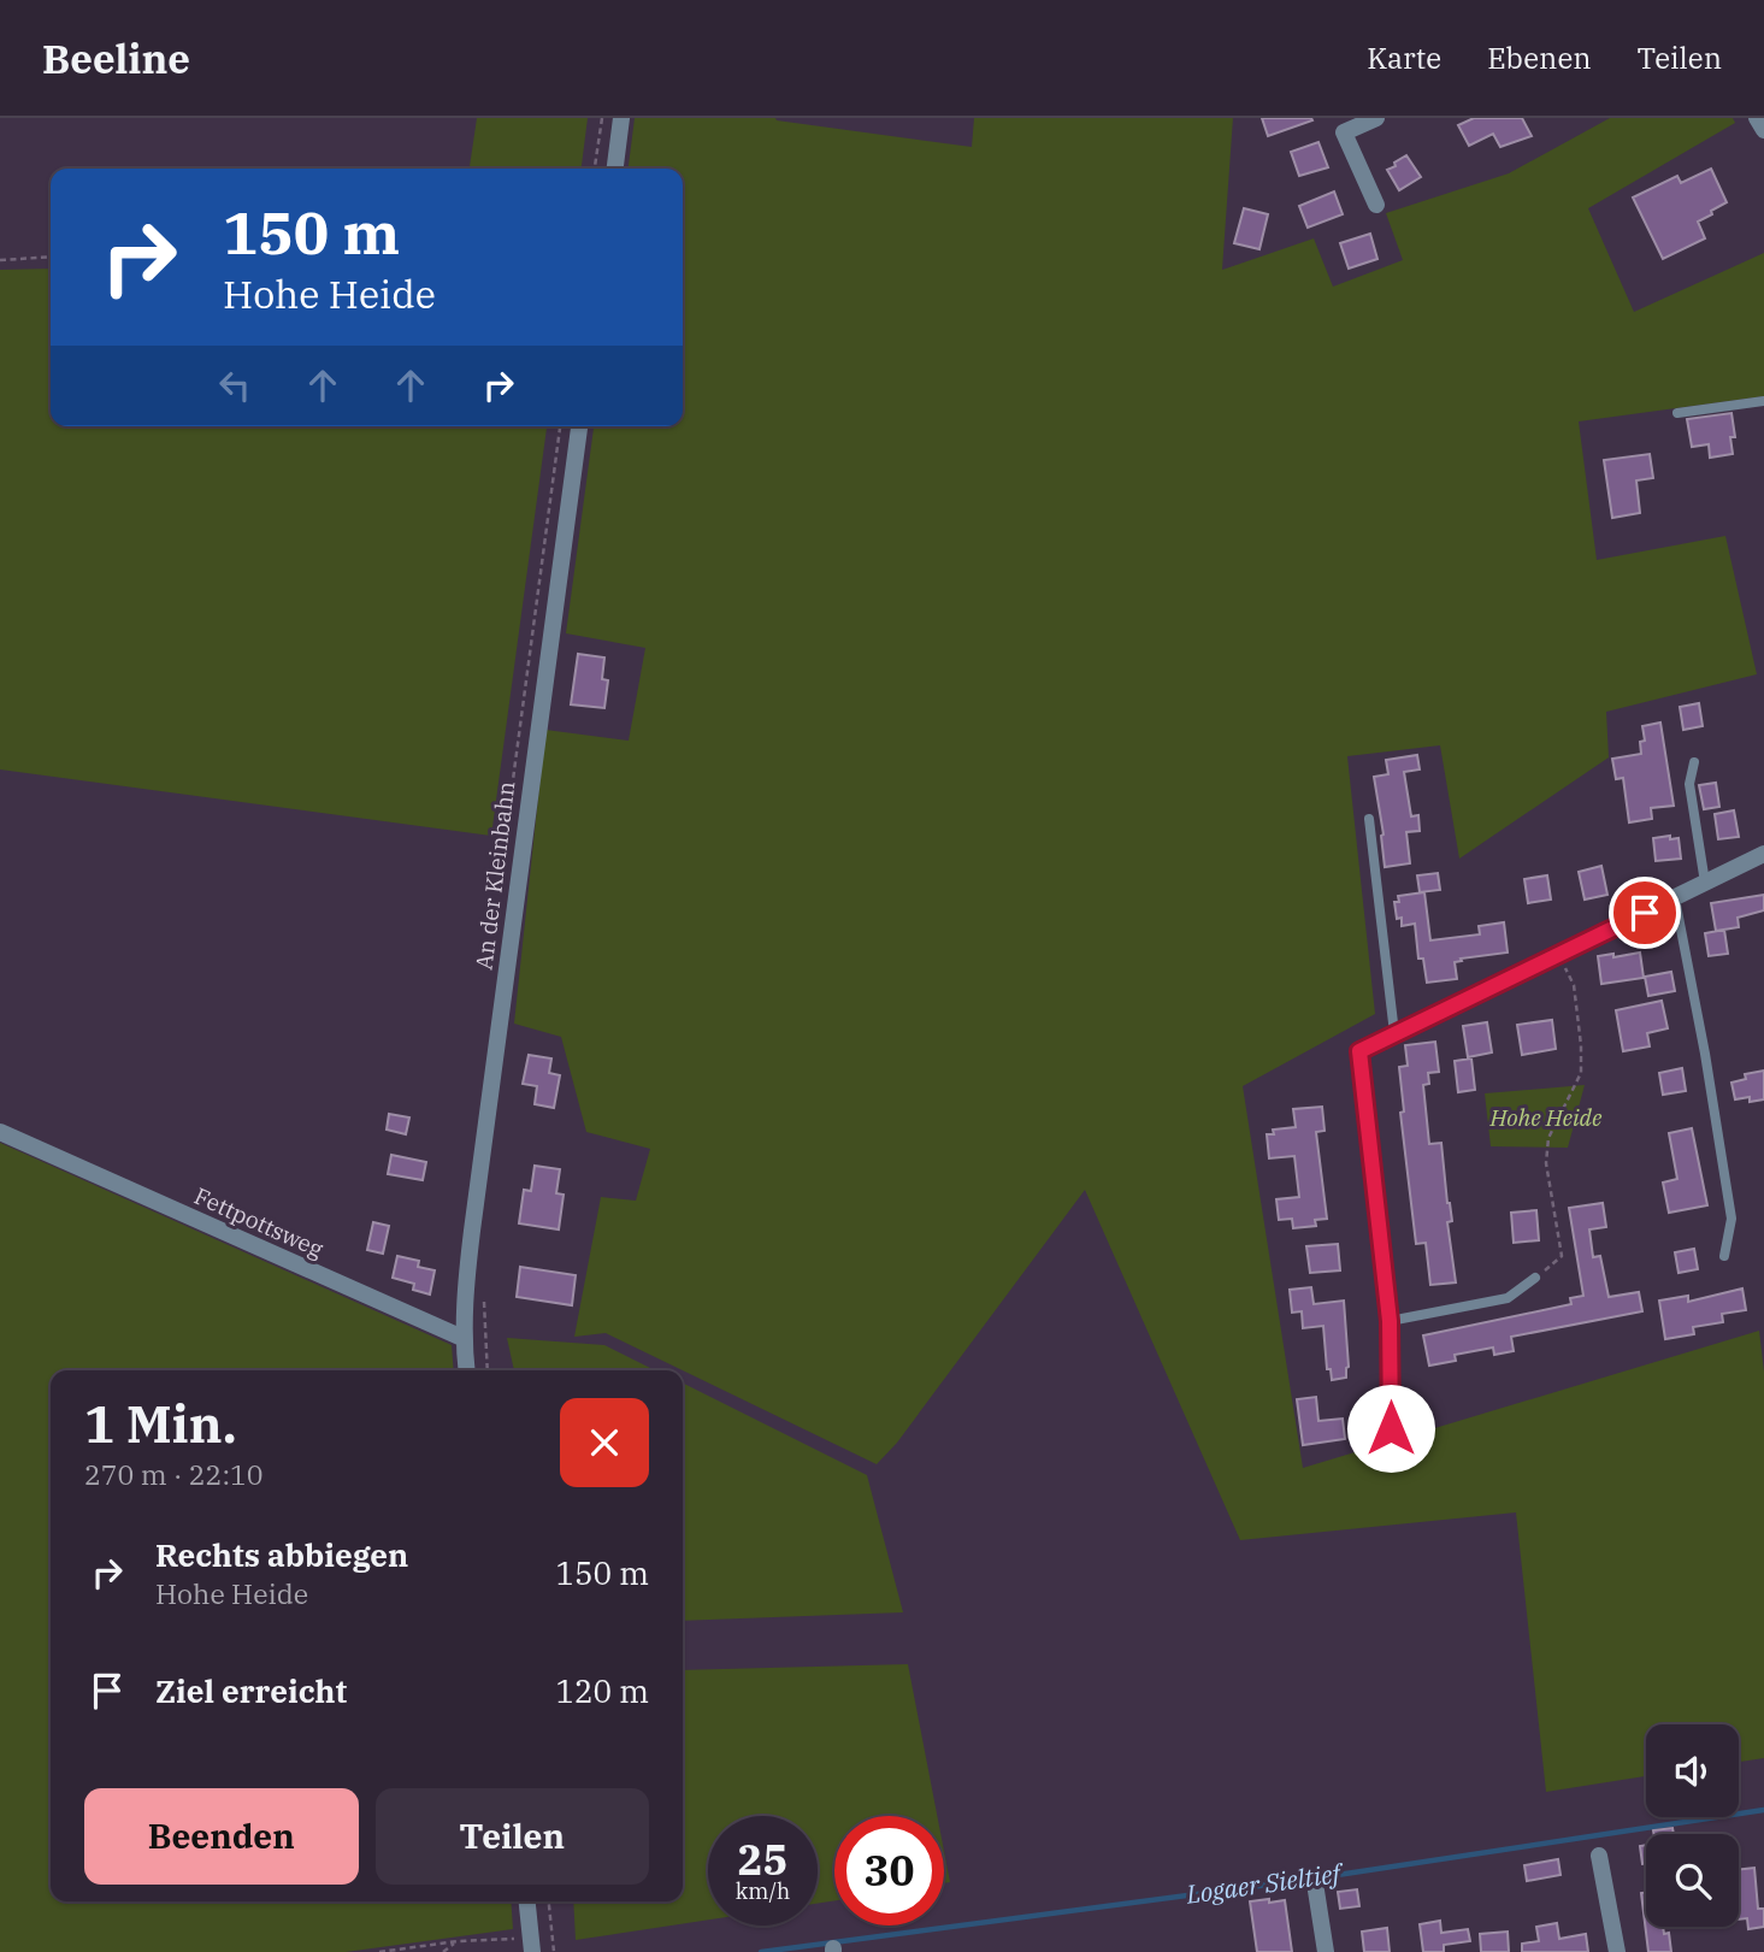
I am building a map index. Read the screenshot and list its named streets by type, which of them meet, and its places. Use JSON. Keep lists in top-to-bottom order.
{
  "streets": {
    "street": ["An der Kleinbahn", "Fettpottsweg"]
  },
  "crossings": [
    ["An der Kleinbahn", "Fettpottsweg"]
  ],
  "water": ["Logaer Sieltief"],
  "parks": ["Hohe Heide"],
  "page": {
    "header": "Beeline",
    "nav": ["Karte", "Ebenen", "Teilen"],
    "turn": ["150 m", "Hohe Heide"],
    "heading": ["1 Min.", "270 m · 22:10"],
    "list": [
      {
        "name": "Rechts abbiegen",
        "note": "Hohe Heide",
        "value": "150 m"
      },
      {
        "name": "Ziel erreicht",
        "value": "120 m"
      }
    ],
    "buttons": ["Beenden", "Teilen"],
    "speed": "25 km/h",
    "limit": "30"
  }
}
